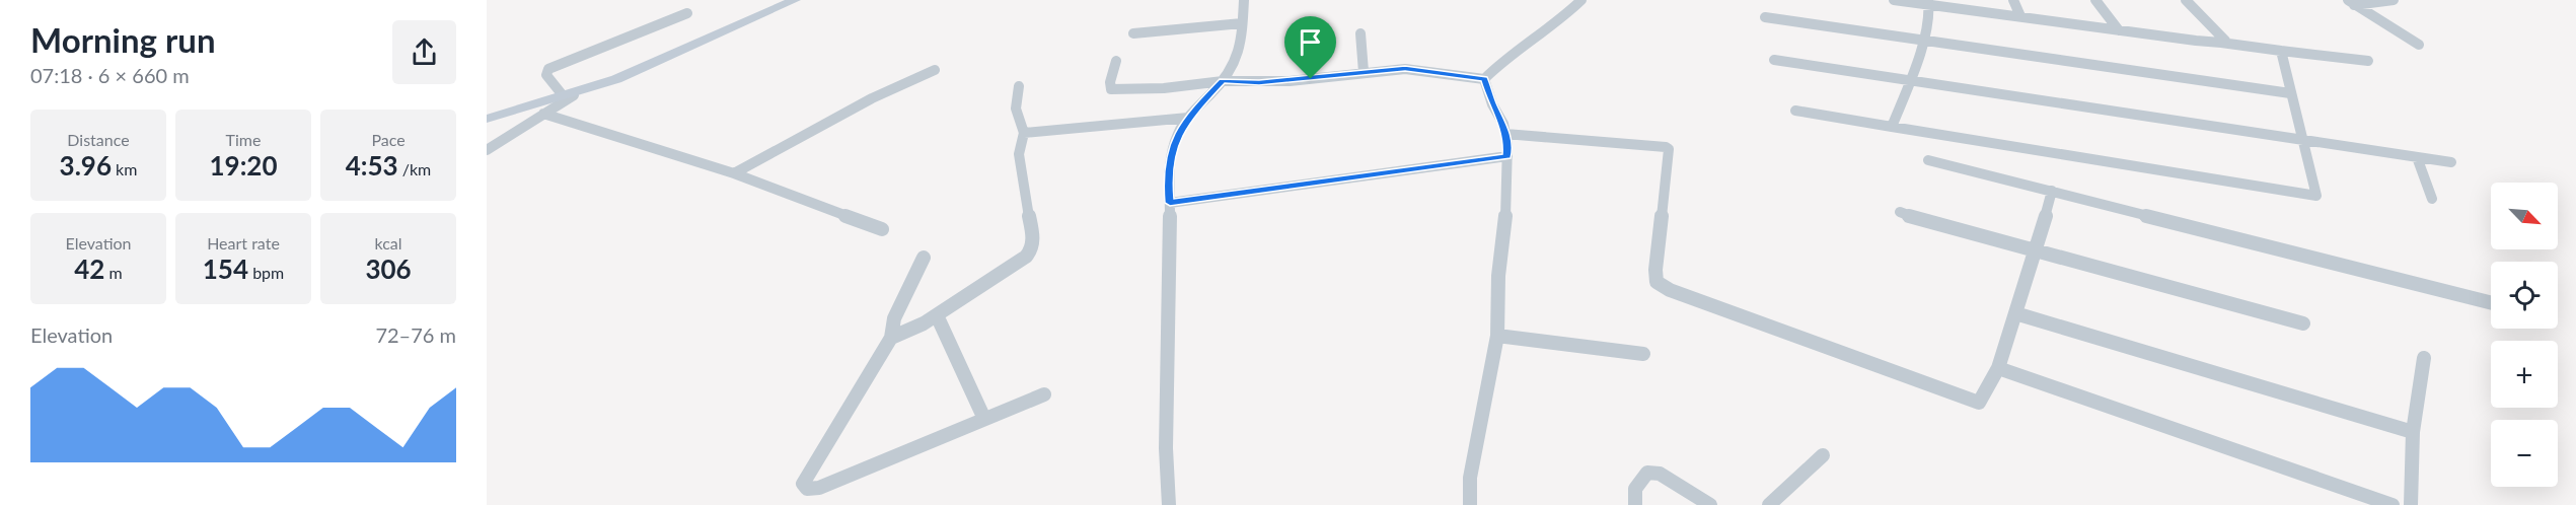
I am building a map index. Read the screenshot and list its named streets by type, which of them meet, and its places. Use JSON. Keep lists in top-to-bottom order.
{
  "north": "bottom right",
  "page": {
    "heading": ["Morning run", "07:18 · 6 × 660 m"],
    "stats": [
      ["Distance", "3.96 km"],
      ["Time", "19:20"],
      ["Pace", "4:53 /km"],
      ["Elevation", "42 m"],
      ["Heart rate", "154 bpm"],
      ["kcal", "306"]
    ],
    "map_buttons": ["+", "−"],
    "chart": ["Elevation", "72–76 m"]
  }
}
